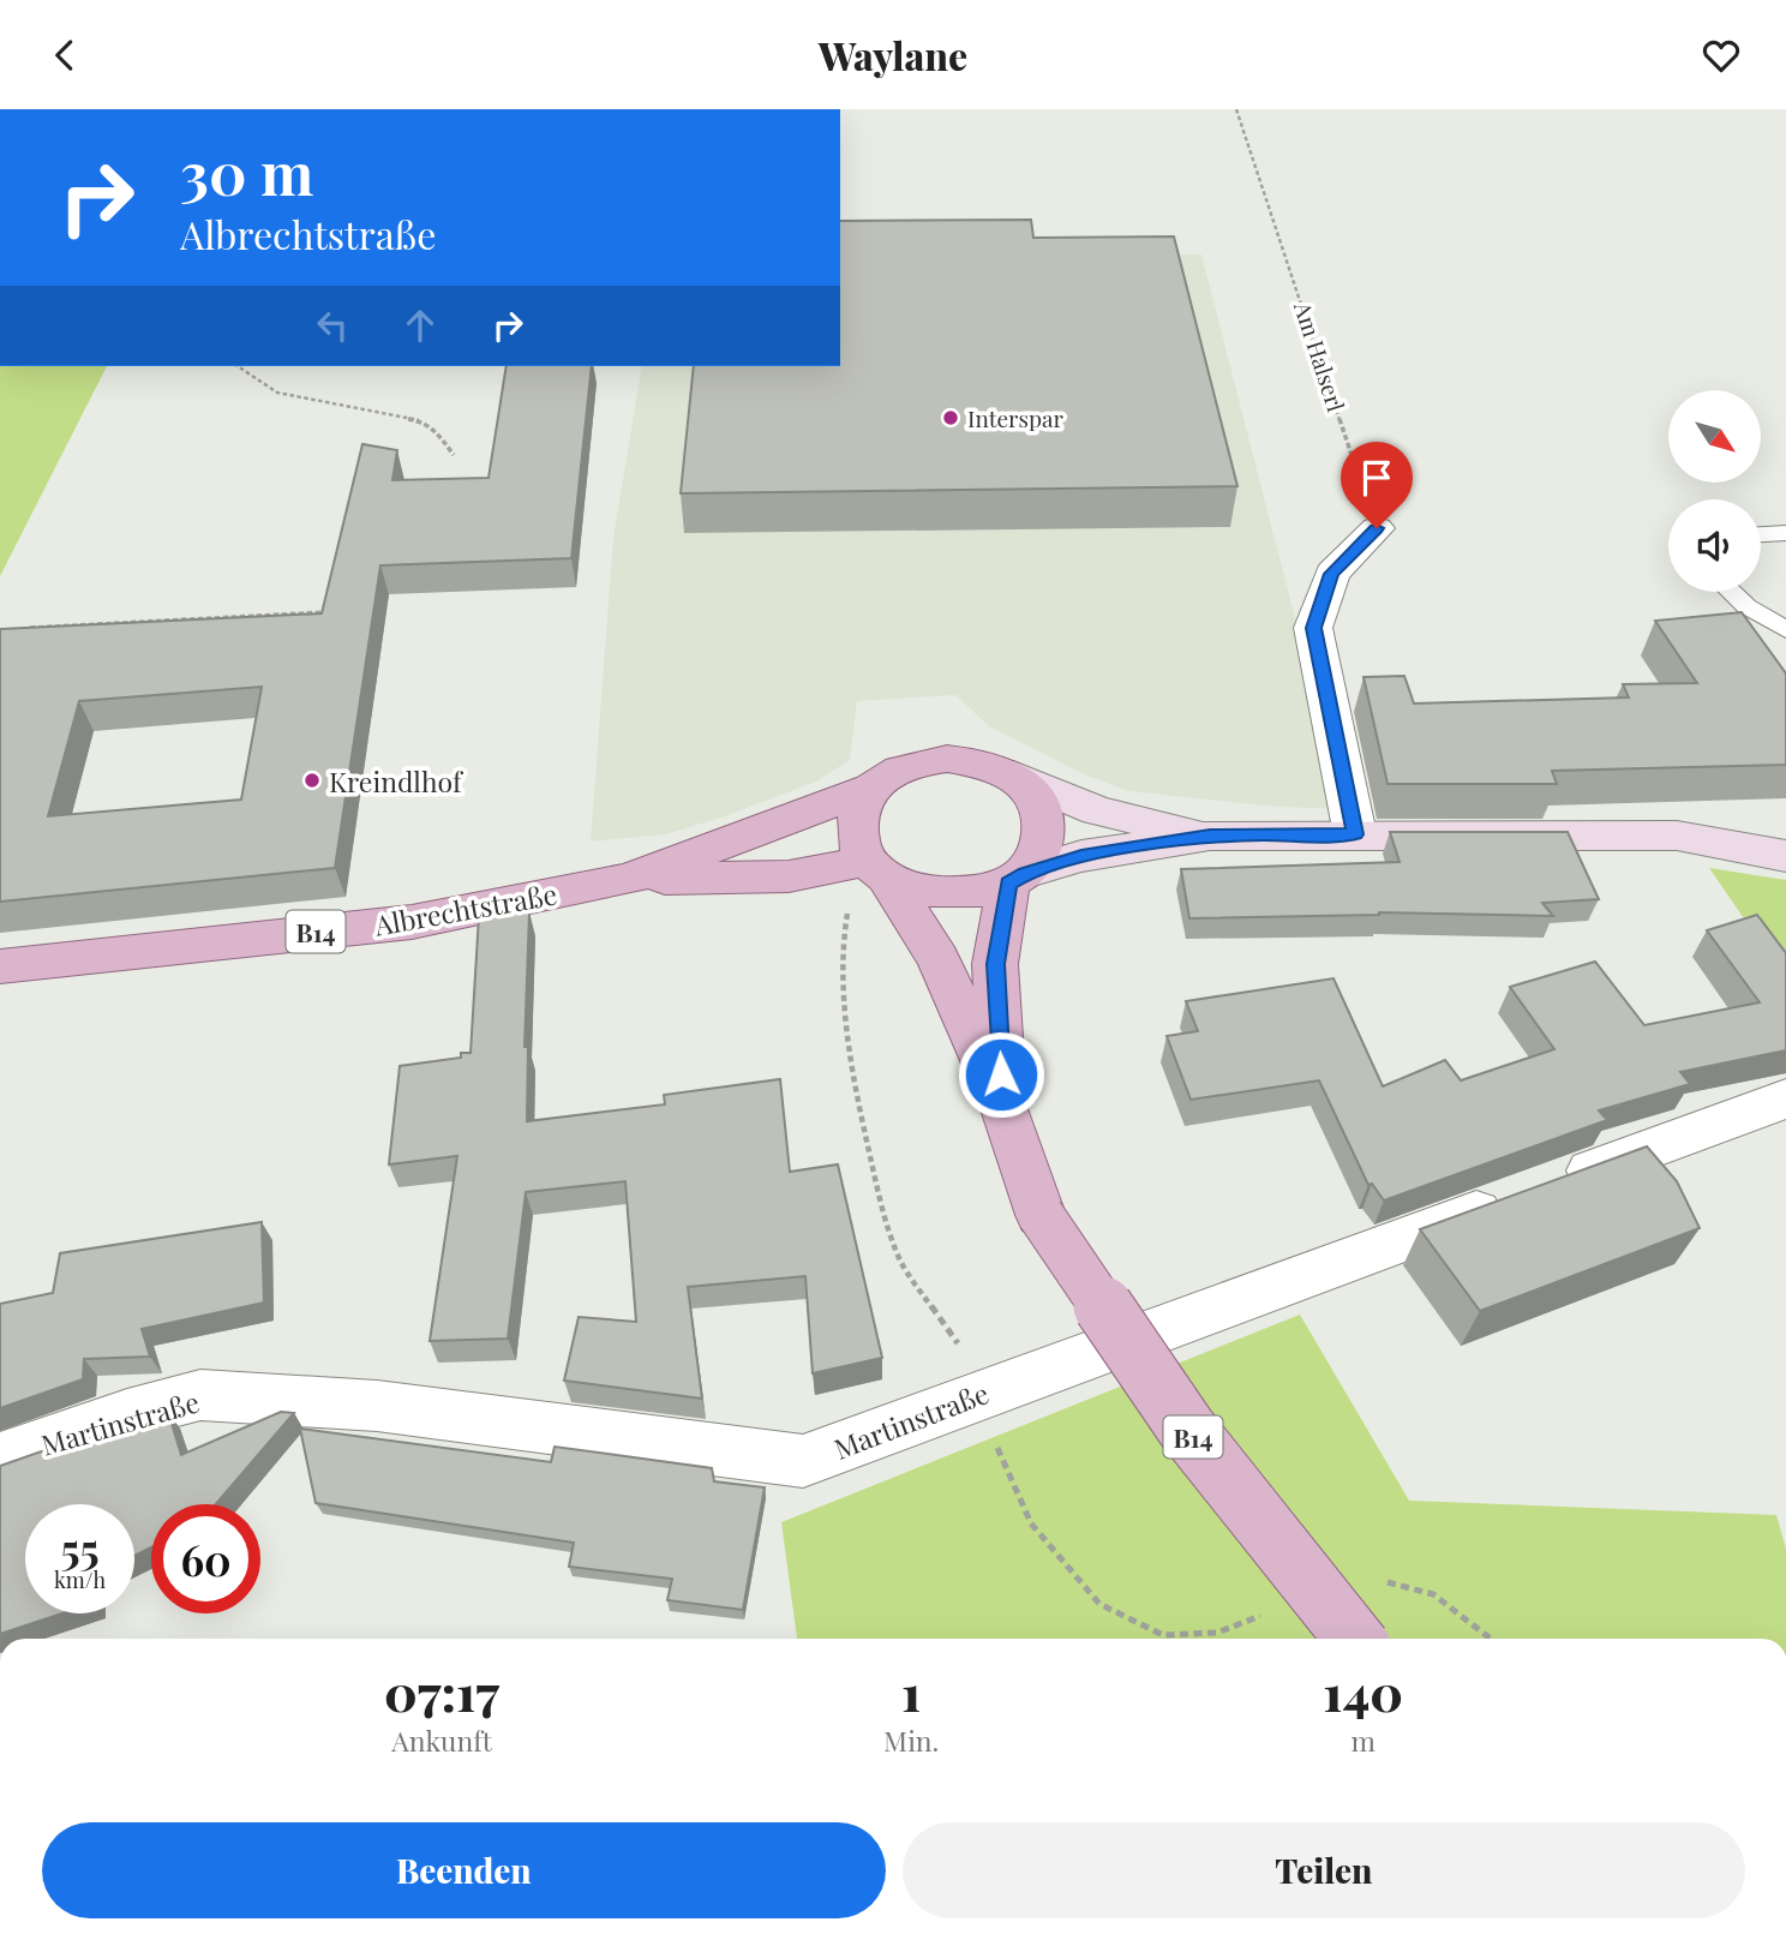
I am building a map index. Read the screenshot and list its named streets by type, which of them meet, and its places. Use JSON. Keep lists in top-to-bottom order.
{
  "streets": {
    "main road": ["Albrechtstraße", "B14"],
    "street": ["Martinstraße"],
    "path": ["Am Halserl"]
  },
  "crossings": [
    ["Albrechtstraße", "B14"]
  ],
  "places": ["Interspar", "Kreindlhof"],
  "north": "bottom right",
  "page": {
    "header": "Waylane",
    "turn": ["30 m", "Albrechtstraße"],
    "speed": "55 km/h",
    "limit": "60",
    "eta": [
      "07:17",
      "Ankunft",
      "1",
      "Min.",
      "140",
      "m"
    ],
    "buttons": ["Beenden", "Teilen"]
  }
}
